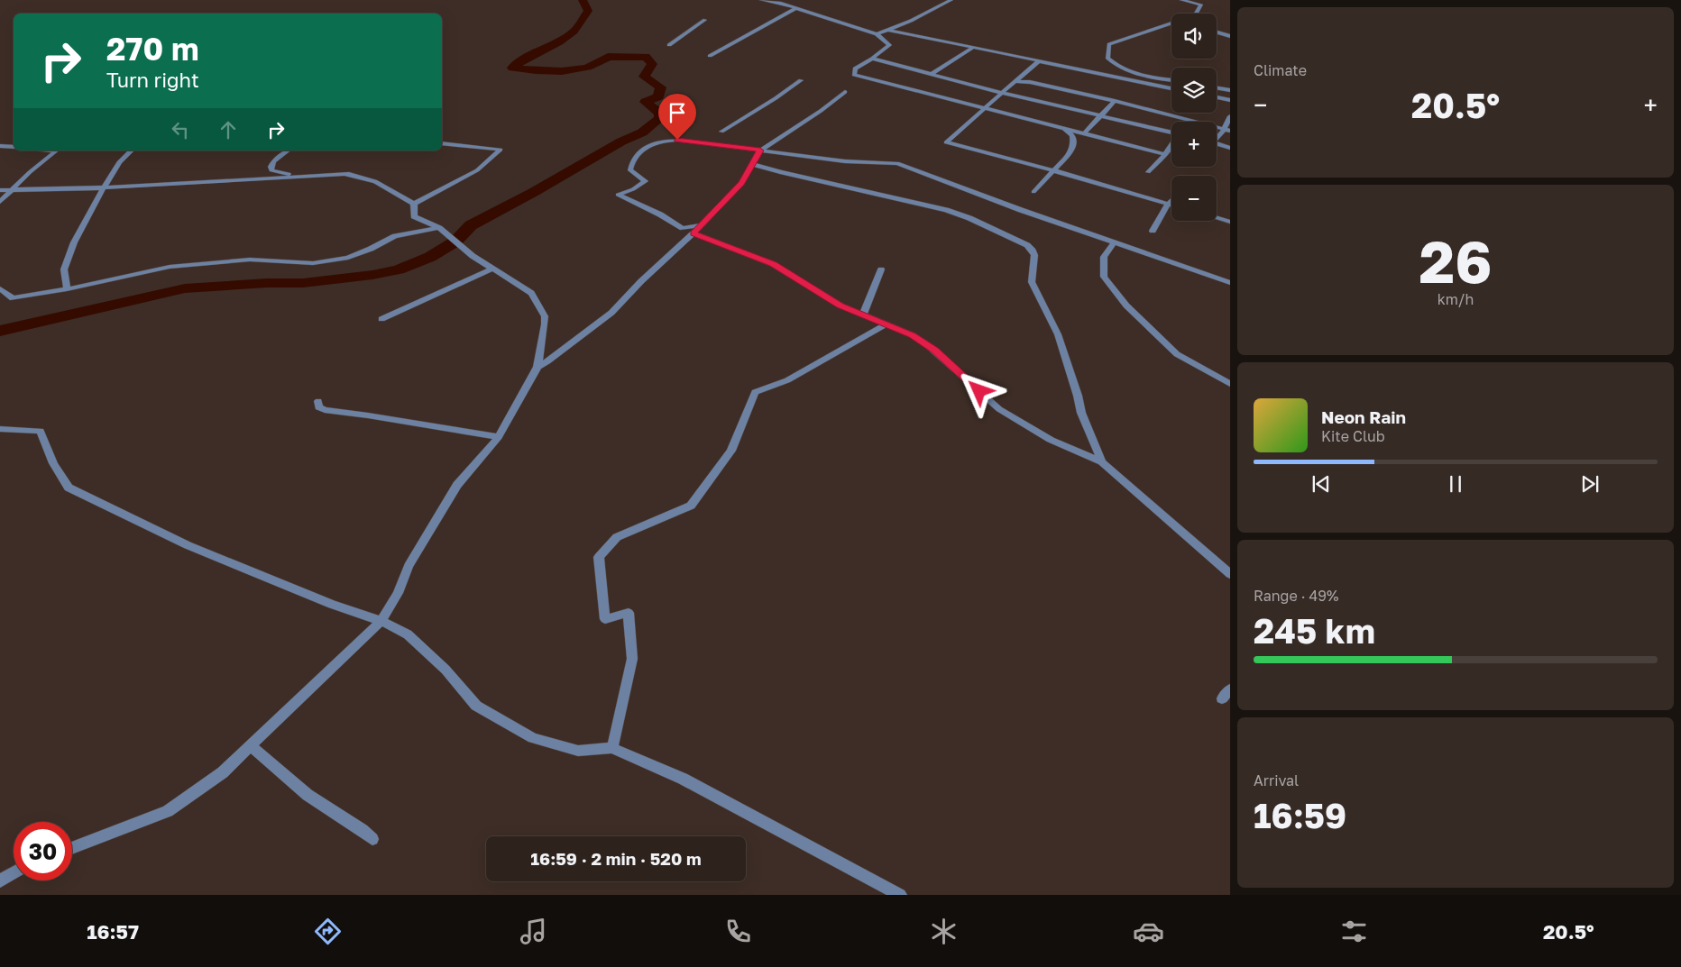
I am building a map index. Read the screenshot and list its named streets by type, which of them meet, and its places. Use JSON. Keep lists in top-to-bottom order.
{
  "page": {
    "tile": [
      "Climate",
      ["26", "km/h"],
      ["Range · 49%", "245 km"],
      ["Arrival", "16:59"]
    ],
    "map_buttons": ["+", "−"],
    "turn": ["270 m", "Turn right"],
    "heat": ["−", "20.5°", "+"],
    "song": ["Neon Rain", "Kite Club"],
    "limit": "30",
    "trip": "16:59 · 2 min · 520 m",
    "tabs": ["16:57", "20.5°"]
  }
}
